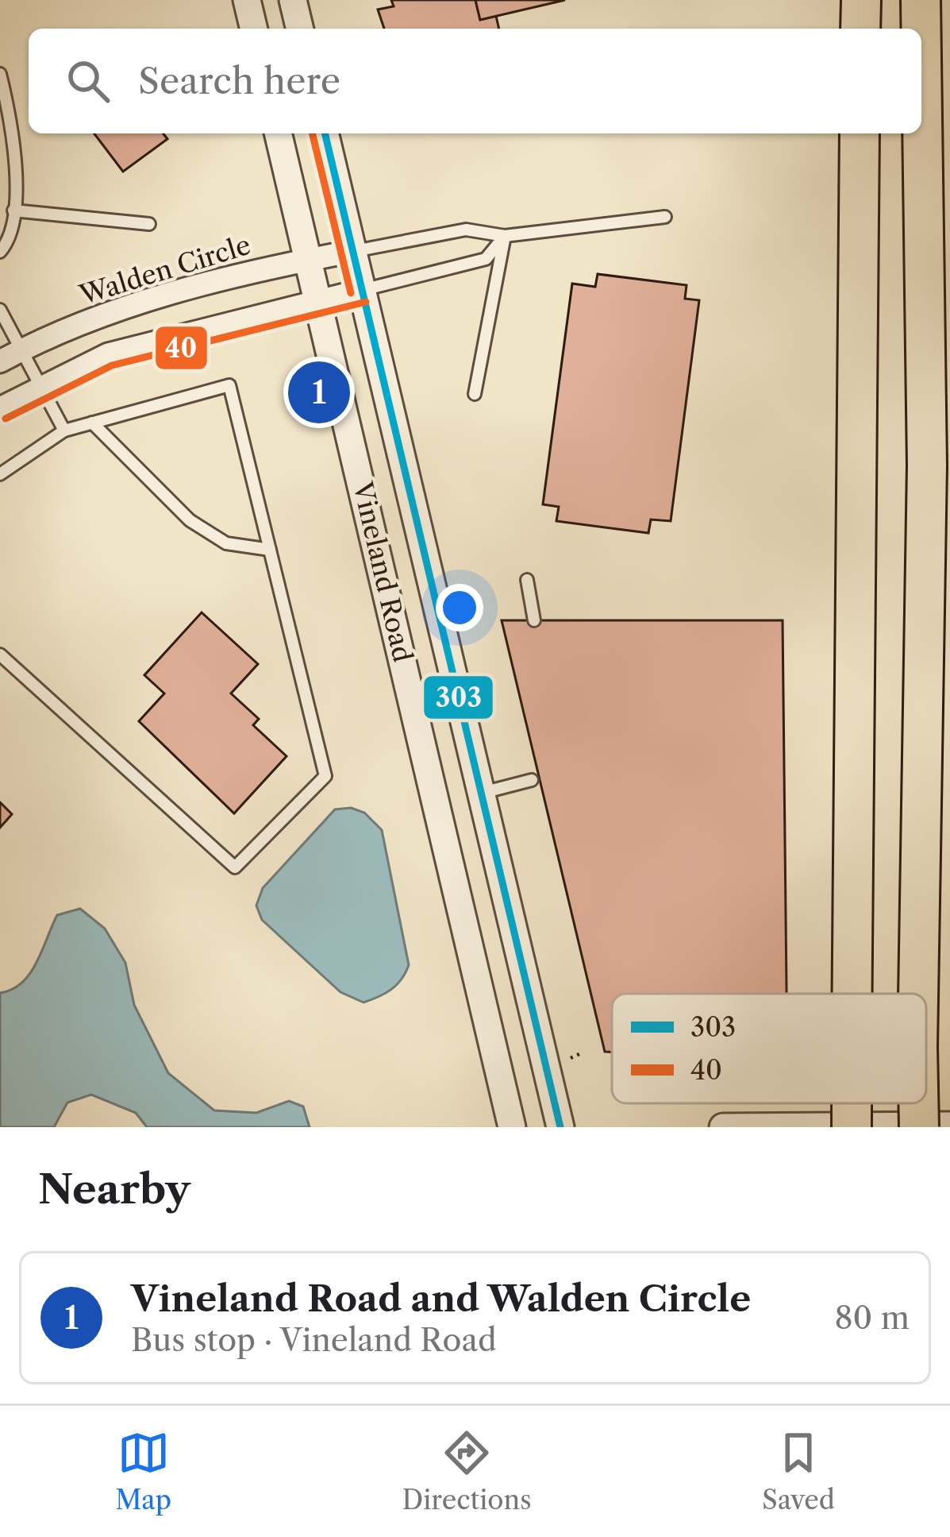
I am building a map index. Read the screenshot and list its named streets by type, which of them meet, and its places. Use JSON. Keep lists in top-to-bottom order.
{
  "streets": {
    "street": ["Walden Circle", "Vineland Road"]
  },
  "crossings": [
    ["Walden Circle", "Vineland Road"]
  ],
  "lines": ["transit line 303", "transit line 40"],
  "legend": ["303", "40"],
  "page": {
    "search": "Search here",
    "pins": "1",
    "heading": "Nearby",
    "list": [
      {
        "mark": "1",
        "name": "Vineland Road and Walden Circle",
        "note": "Bus stop · Vineland Road",
        "value": "80 m"
      }
    ],
    "nav": ["Map", "Directions", "Saved"]
  }
}
